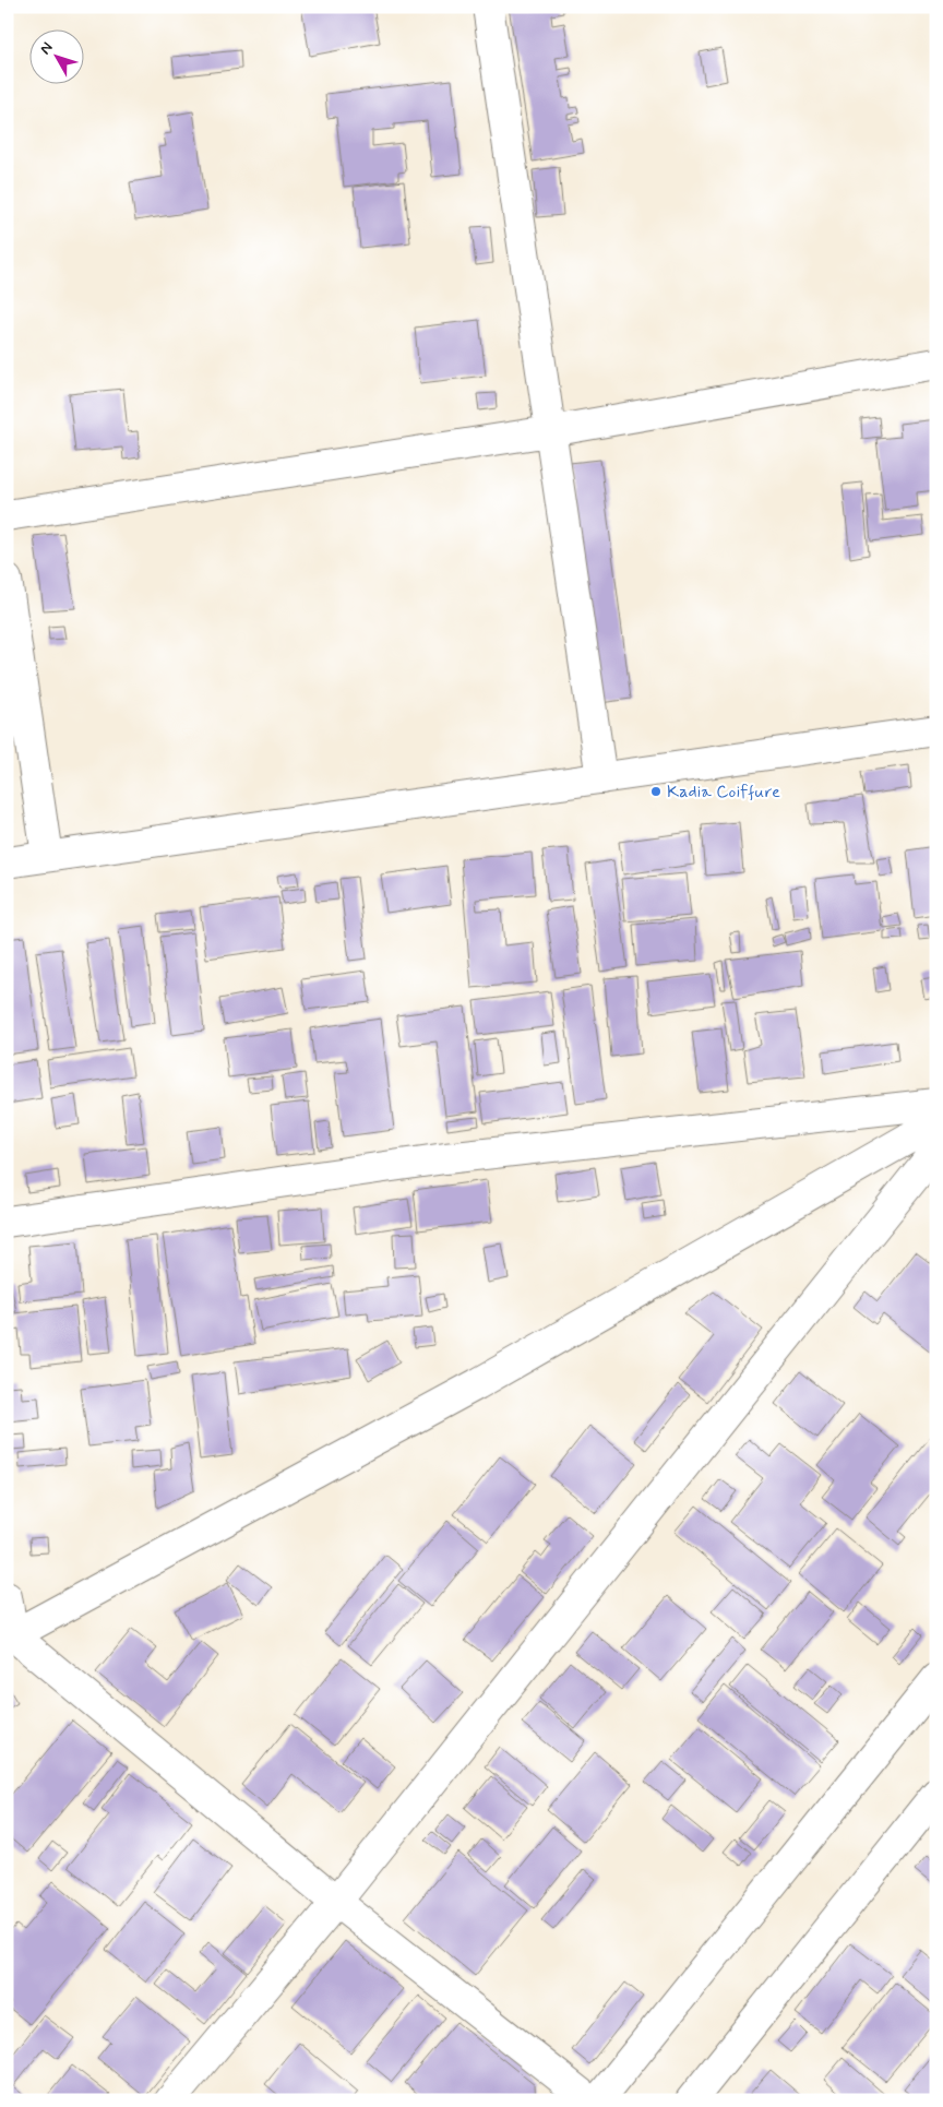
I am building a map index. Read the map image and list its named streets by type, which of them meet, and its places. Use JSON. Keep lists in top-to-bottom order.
{
  "places": ["Kadia Coiffure"],
  "north": "top left"
}
